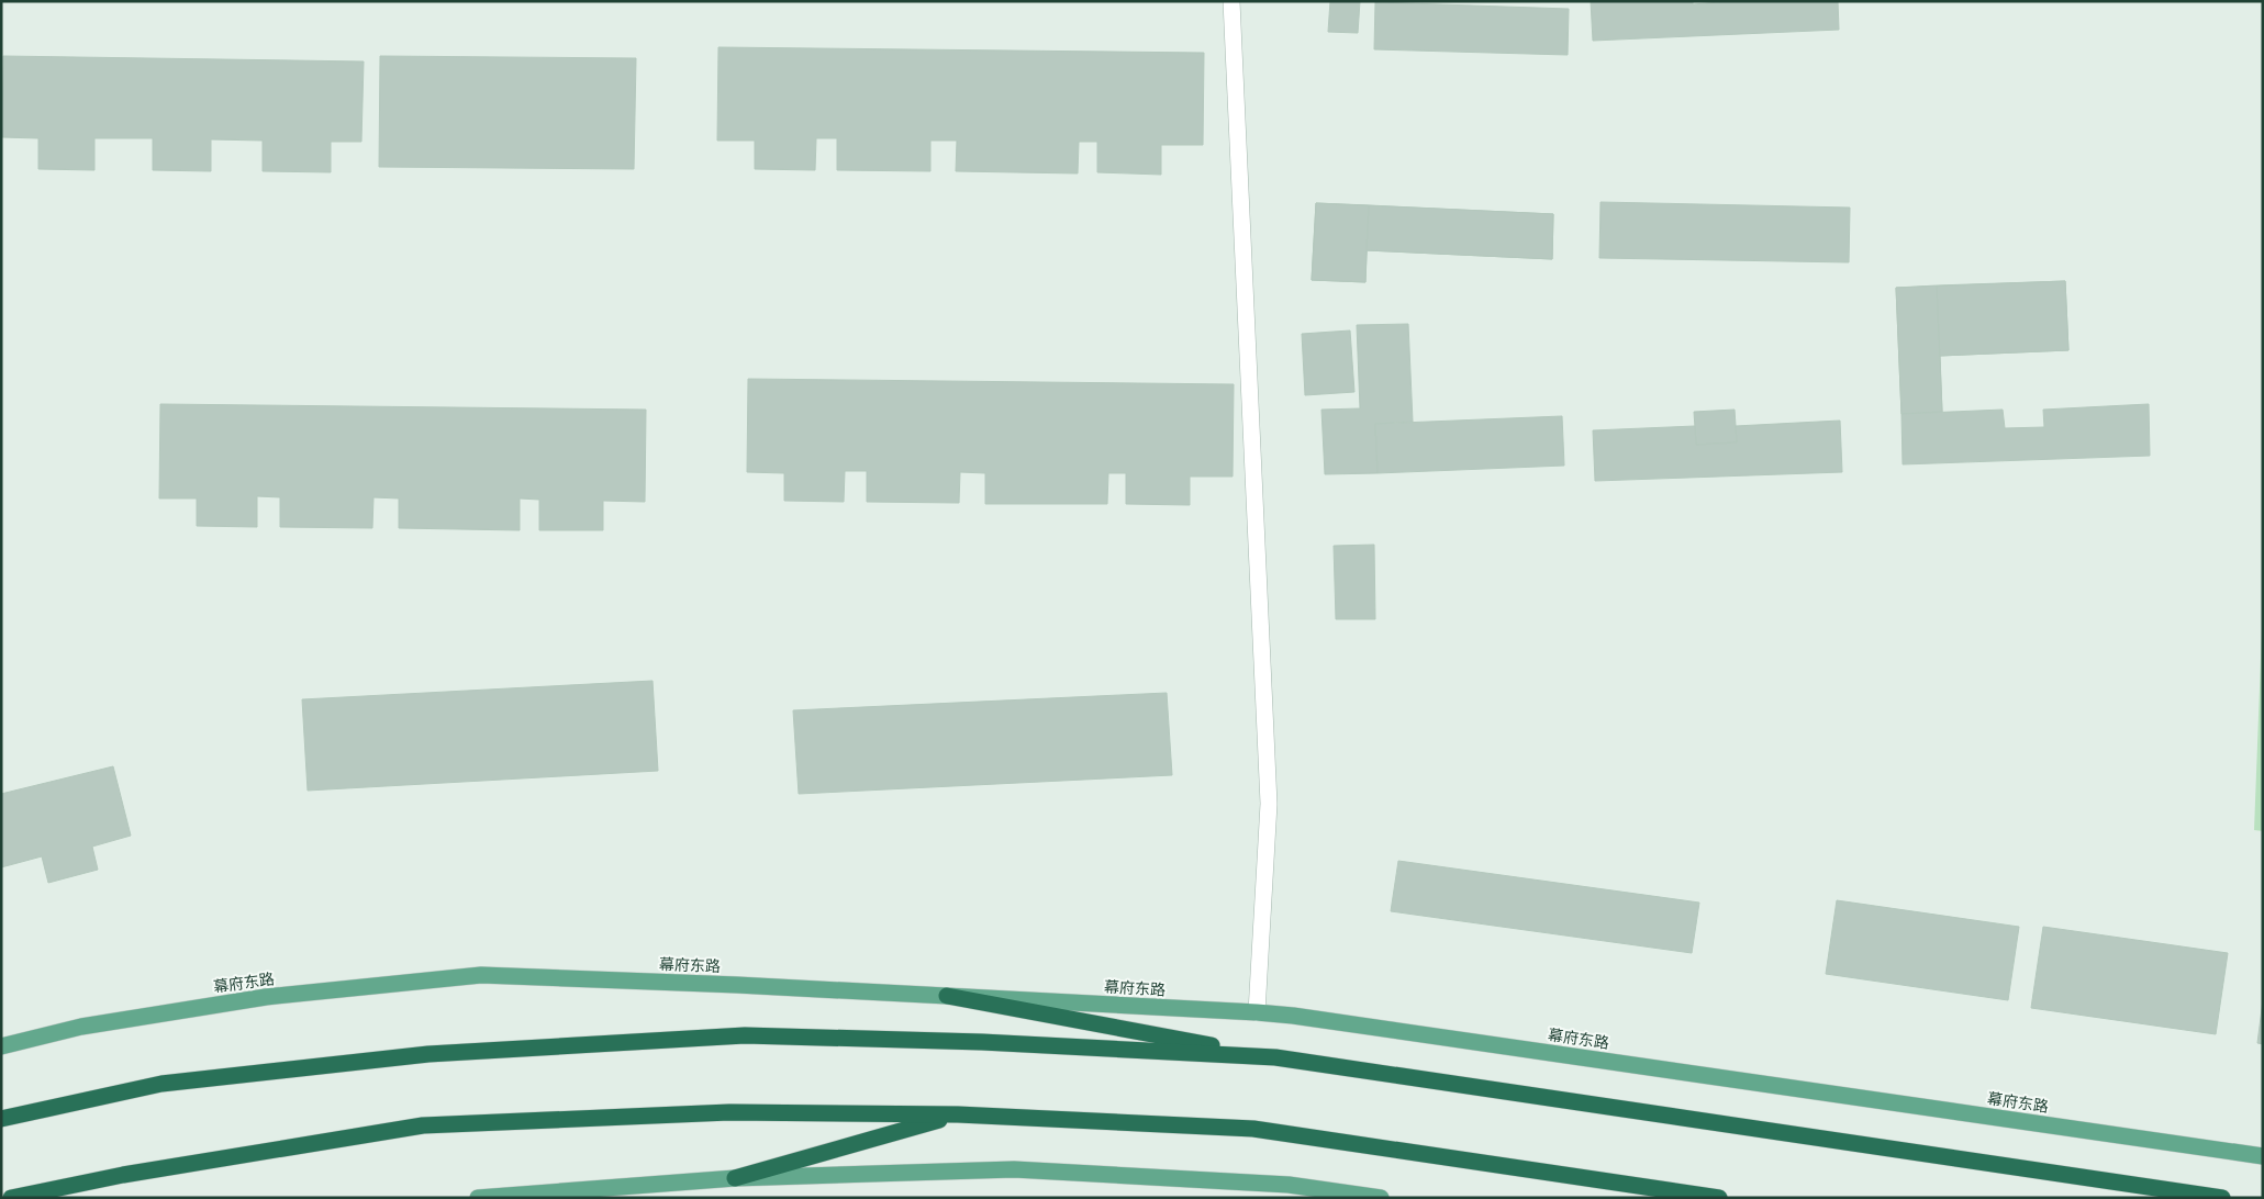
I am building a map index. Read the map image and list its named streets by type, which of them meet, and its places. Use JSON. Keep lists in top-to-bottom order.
{
  "streets": {
    "main road": ["幕府东路"]
  }
}
